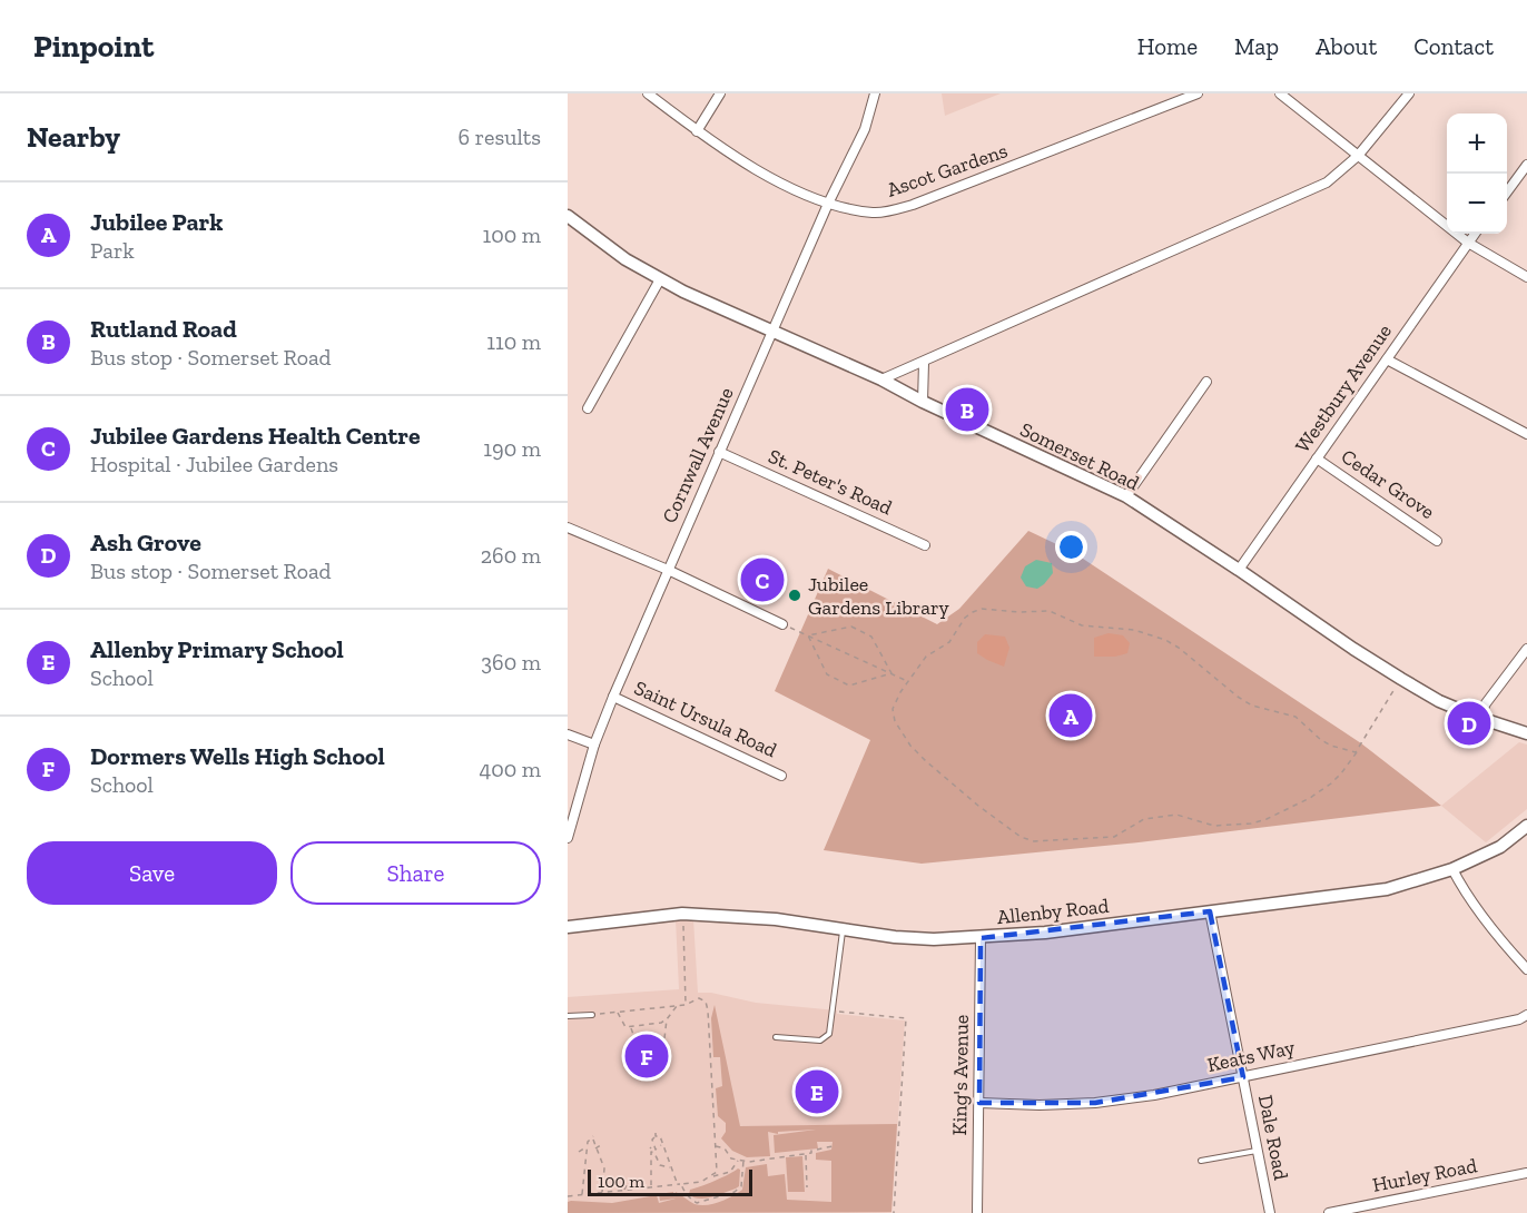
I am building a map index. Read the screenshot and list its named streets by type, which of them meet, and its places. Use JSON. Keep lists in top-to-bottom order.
{
  "streets": {
    "street": [
      "Ascot Gardens",
      "Westbury Avenue",
      "Cornwall Avenue",
      "Somerset Road",
      "St. Peter's Road",
      "Cedar Grove",
      "Saint Ursula Road",
      "Allenby Road",
      "Keats Way",
      "King's Avenue",
      "Dale Road",
      "Hurley Road"
    ]
  },
  "crossings": [
    ["Ascot Gardens", "Cornwall Avenue"],
    ["Westbury Avenue", "Somerset Road"],
    ["Westbury Avenue", "Cedar Grove"],
    ["Cornwall Avenue", "Somerset Road"],
    ["Cornwall Avenue", "St. Peter's Road"],
    ["Cornwall Avenue", "Saint Ursula Road"],
    ["Allenby Road", "King's Avenue"],
    ["Allenby Road", "Dale Road"],
    ["Keats Way", "King's Avenue"],
    ["Keats Way", "Dale Road"]
  ],
  "places": ["Jubilee Gardens Library"],
  "scale_bar": "100 m",
  "page": {
    "header": "Pinpoint",
    "nav": [
      "Home",
      "Map",
      "About",
      "Contact"
    ],
    "heading": ["Nearby", "6 results"],
    "map_buttons": ["+", "−"],
    "list": [
      {
        "mark": "A",
        "name": "Jubilee Park",
        "note": "Park",
        "value": "100 m"
      },
      {
        "mark": "B",
        "name": "Rutland Road",
        "note": "Bus stop · Somerset Road",
        "value": "110 m"
      },
      {
        "mark": "C",
        "name": "Jubilee Gardens Health Centre",
        "note": "Hospital · Jubilee Gardens",
        "value": "190 m"
      },
      {
        "mark": "D",
        "name": "Ash Grove",
        "note": "Bus stop · Somerset Road",
        "value": "260 m"
      },
      {
        "mark": "E",
        "name": "Allenby Primary School",
        "note": "School",
        "value": "360 m"
      },
      {
        "mark": "F",
        "name": "Dormers Wells High School",
        "note": "School",
        "value": "400 m"
      }
    ],
    "pins": [
      "B",
      "C",
      "A",
      "D",
      "F",
      "E"
    ],
    "buttons": ["Save", "Share"],
    "scale": "100 m"
  }
}
